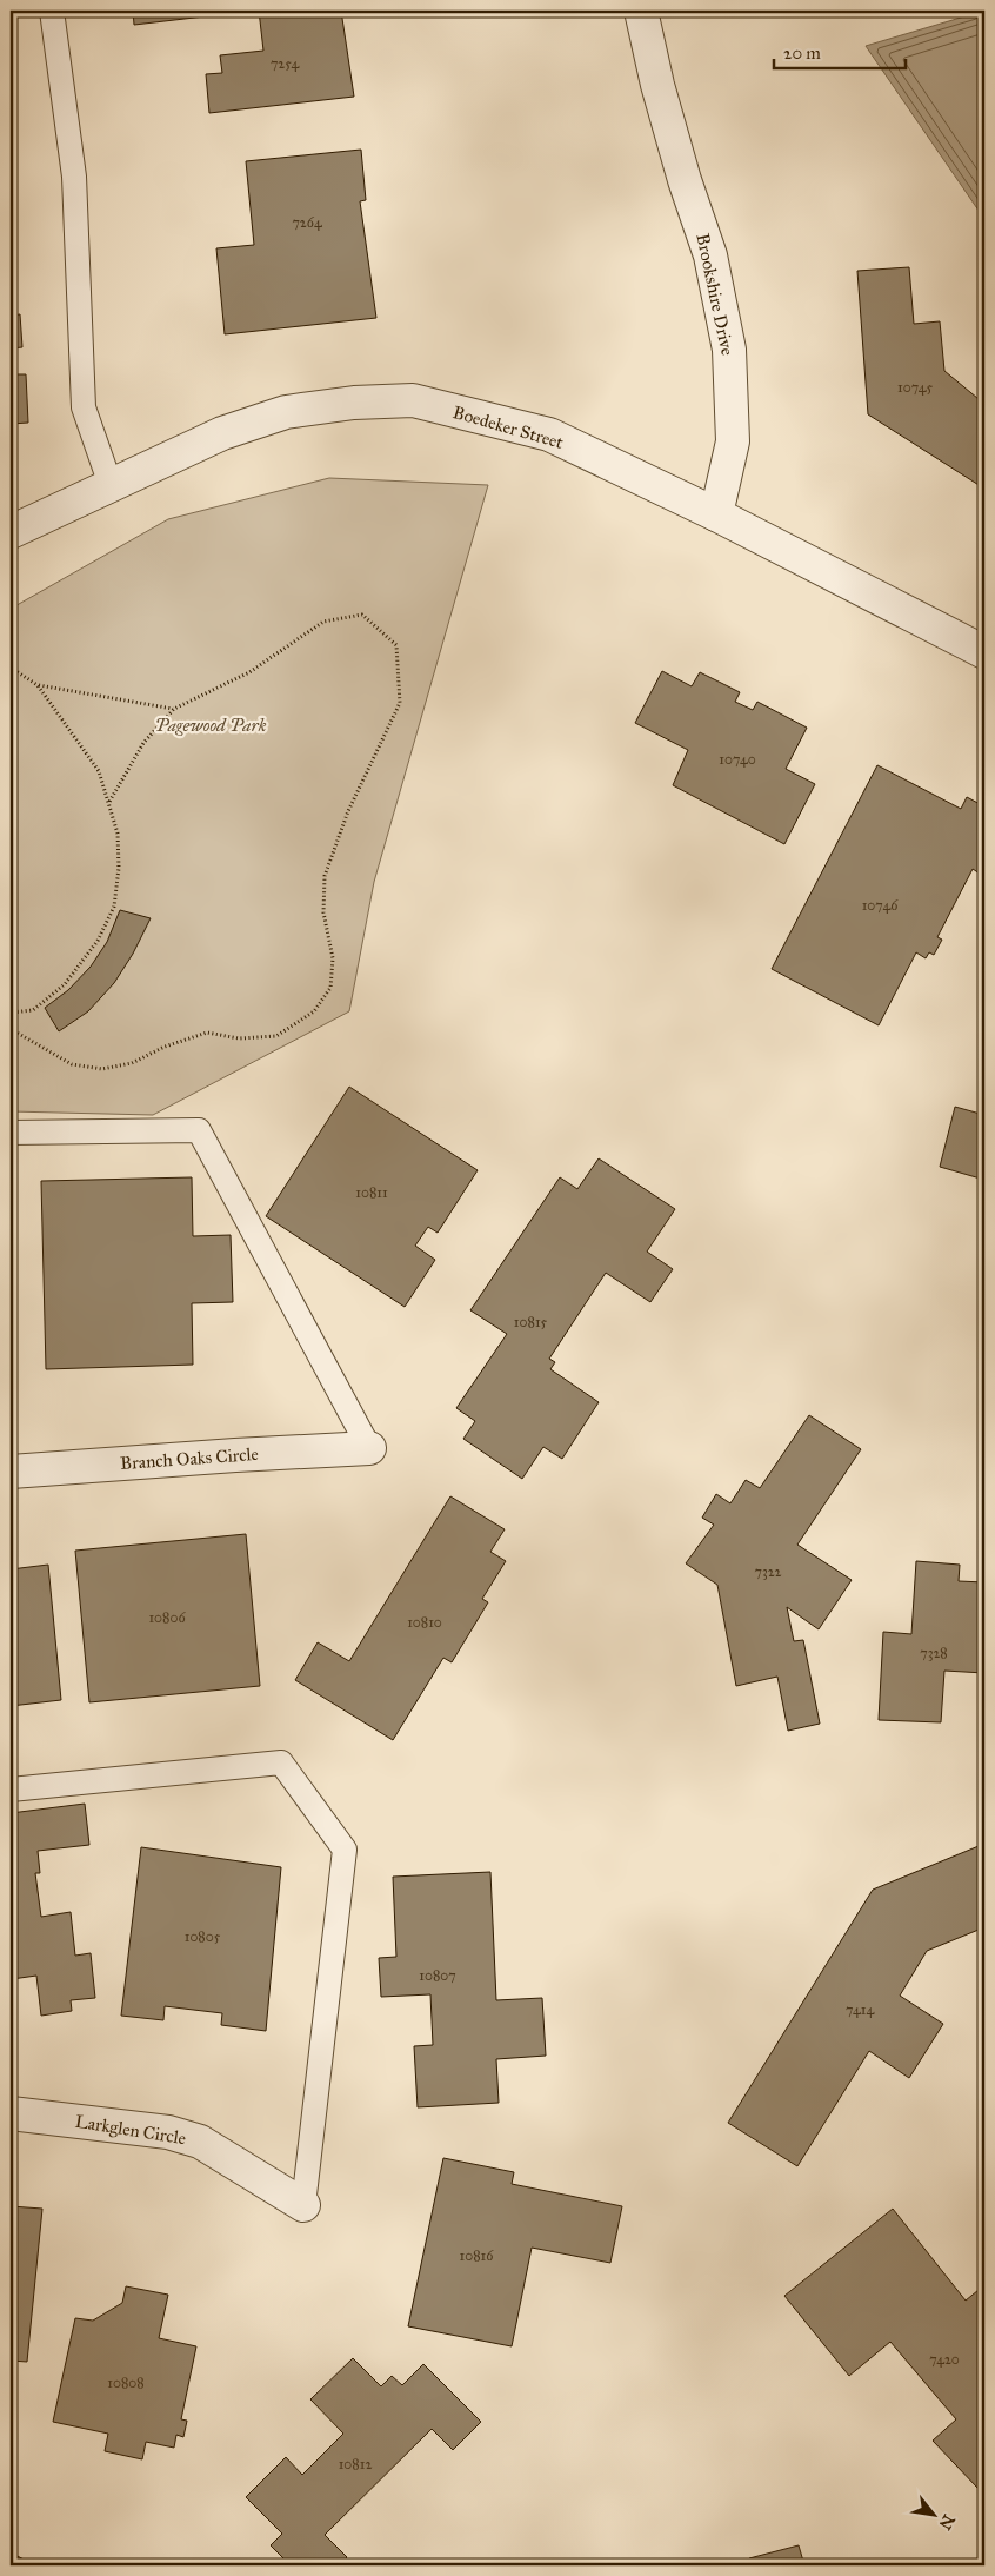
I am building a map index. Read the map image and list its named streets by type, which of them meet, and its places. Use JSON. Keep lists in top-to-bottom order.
{
  "streets": {
    "street": [
      "Brookshire Drive",
      "Boedeker Street",
      "Branch Oaks Circle",
      "Larkglen Circle"
    ]
  },
  "crossings": [
    ["Brookshire Drive", "Boedeker Street"]
  ],
  "parks": ["Pagewood Park"],
  "house_numbers": [
    "7254",
    "7264",
    "10745",
    "10740",
    "10746",
    "10811",
    "10815",
    "7322",
    "10806",
    "10810",
    "7328",
    "10805",
    "10807",
    "7414",
    "10816",
    "7420",
    "10808",
    "10812"
  ],
  "scale_bar": "20 m",
  "north": "bottom right"
}
